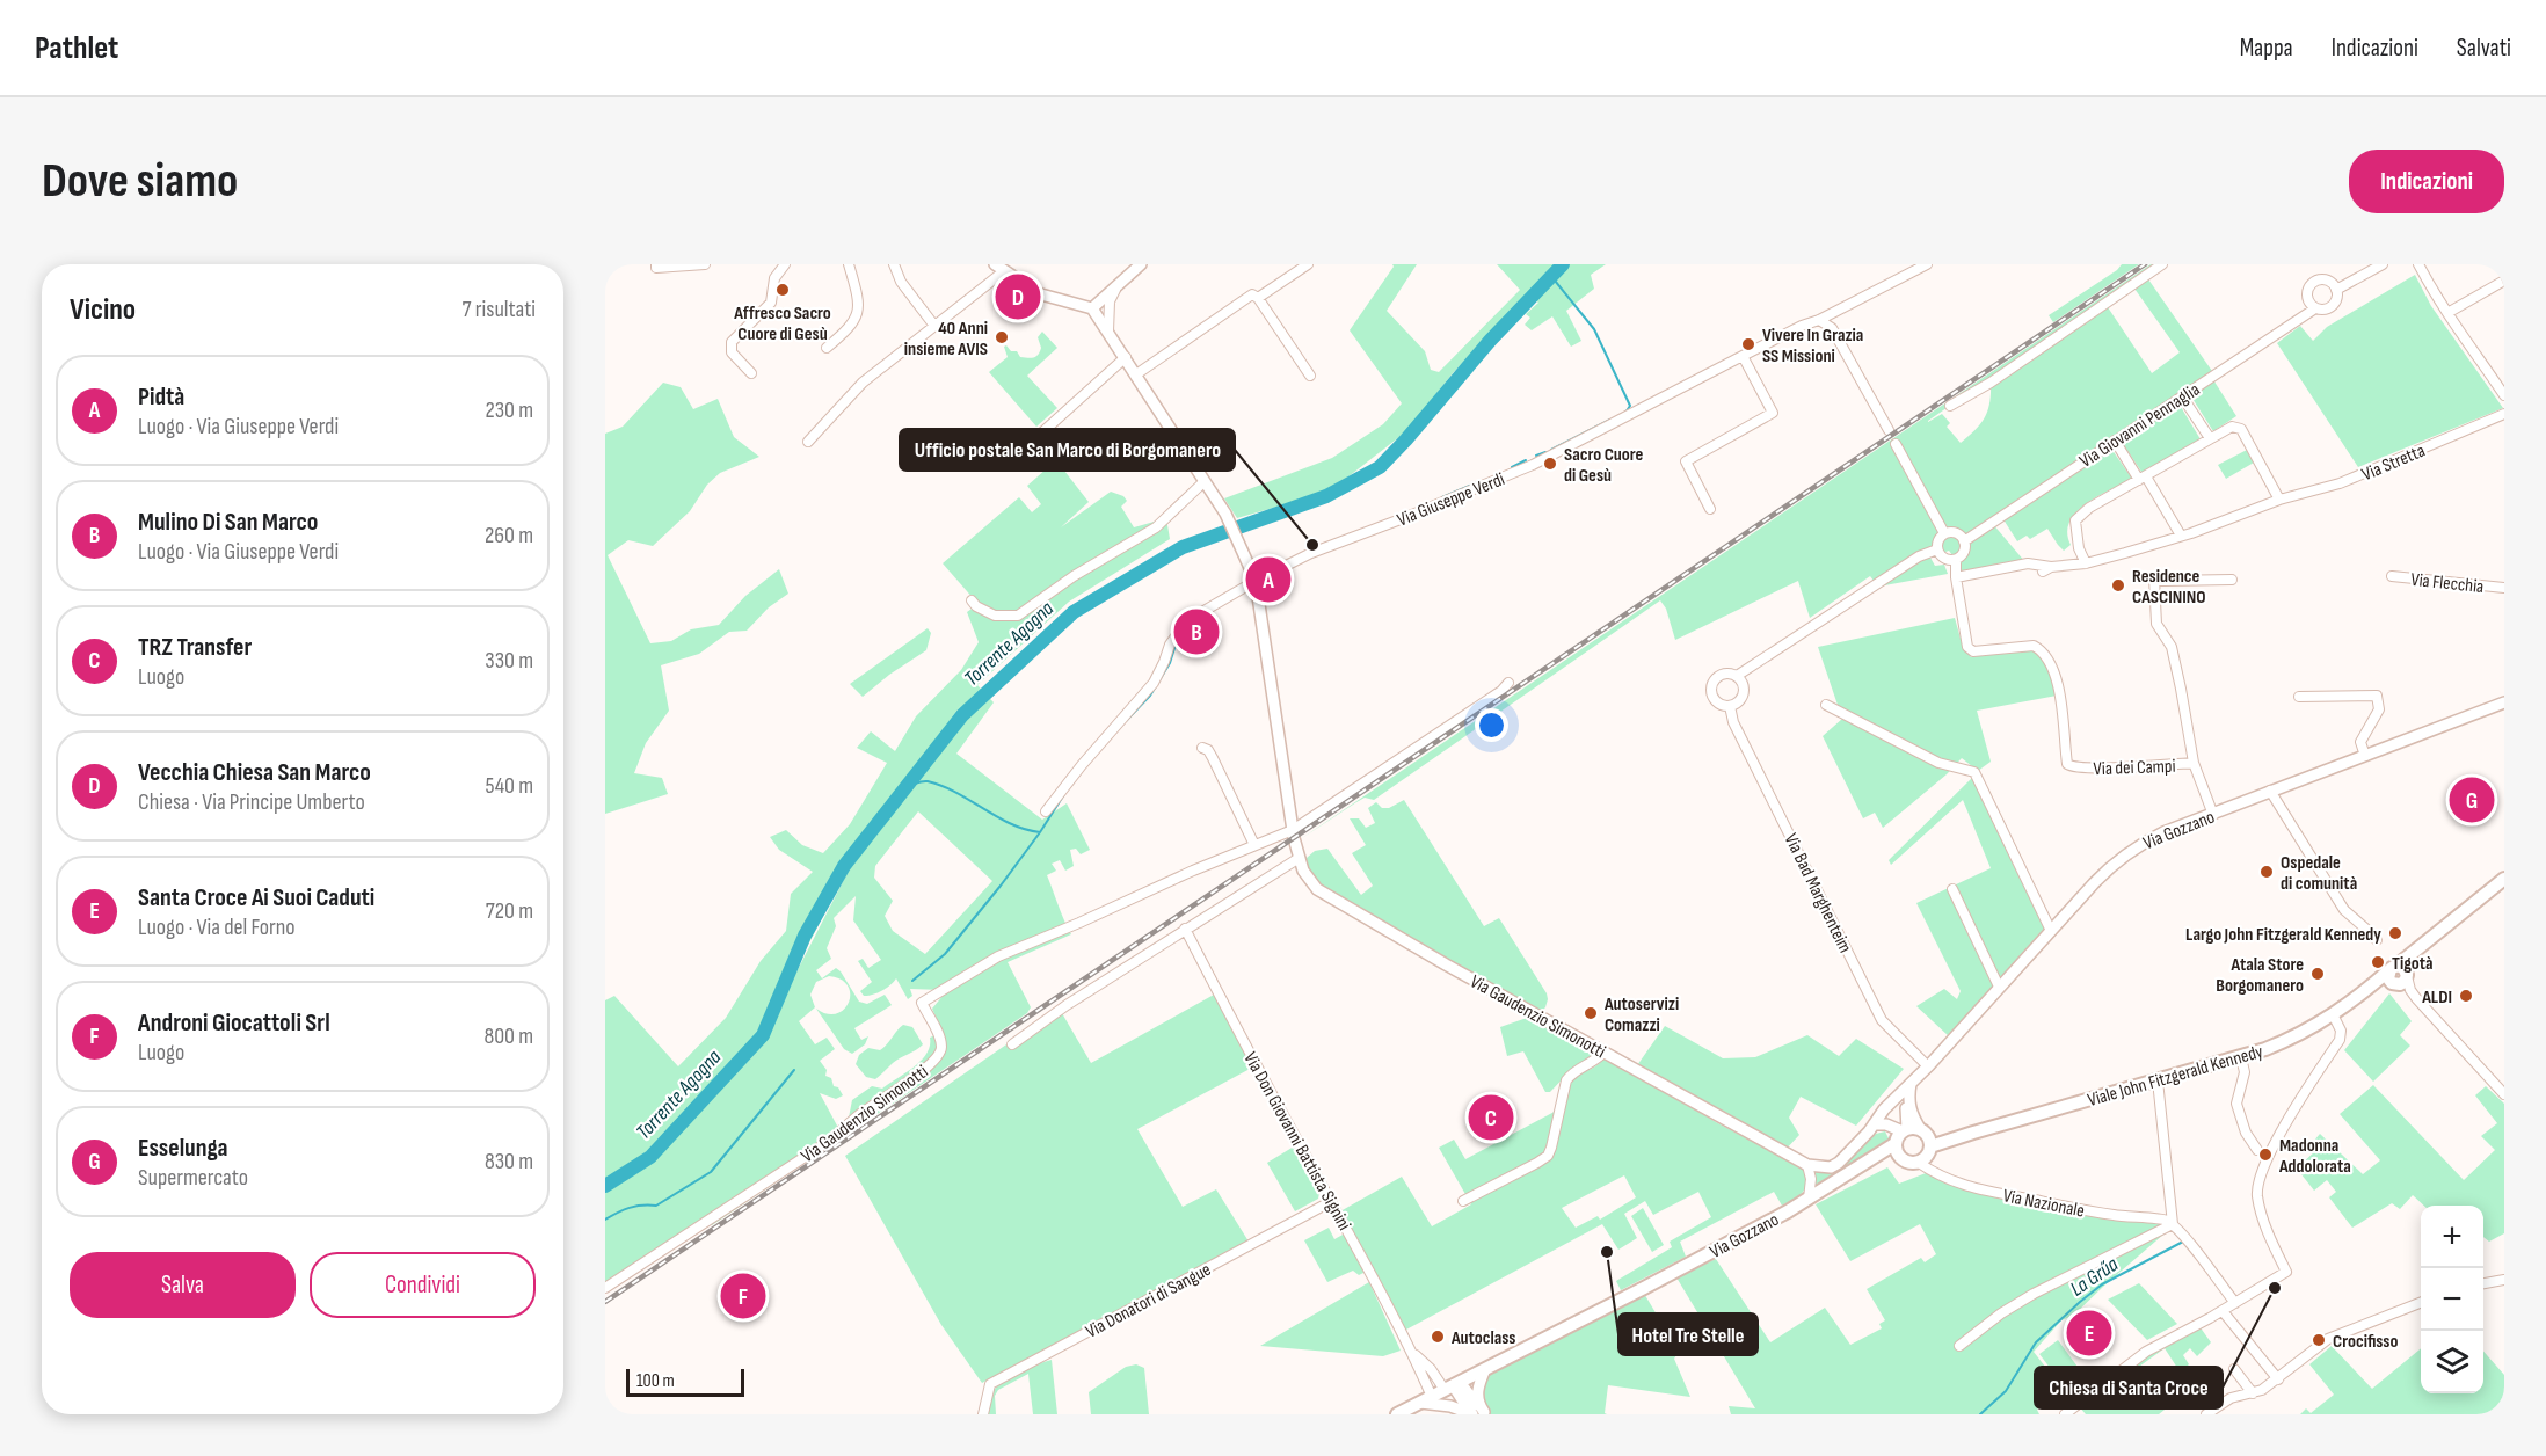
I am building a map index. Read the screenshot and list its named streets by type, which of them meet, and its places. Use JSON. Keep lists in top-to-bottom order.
{
  "streets": {
    "main road": ["Via Gozzano", "Viale John Fitzgerald Kennedy"],
    "street": [
      "Via Giovanni Pennaglia",
      "Via Stretta",
      "Via Giuseppe Verdi",
      "Via Flecchia",
      "Via dei Campi",
      "Via Bad Marghenteim",
      "Via Gaudenzio Simonotti",
      "Via Don Giovanni Battista Signini",
      "Via Nazionale",
      "Via Donatori di Sangue"
    ]
  },
  "crossings": [
    ["Via Giovanni Pennaglia", "Via dei Campi"],
    ["Via Stretta", "Via dei Campi"],
    ["Via Giuseppe Verdi", "Via Gaudenzio Simonotti"],
    ["Via Gozzano", "Via Bad Marghenteim"],
    ["Via Gozzano", "Via Gaudenzio Simonotti"],
    ["Via Gozzano", "Viale John Fitzgerald Kennedy"],
    ["Via Gozzano", "Via Nazionale"],
    ["Viale John Fitzgerald Kennedy", "Via Nazionale"],
    ["Via Don Giovanni Battista Signini", "Via Donatori di Sangue"]
  ],
  "water": ["Torrente Agogna", "La Grűa"],
  "places": [
    "Affresco Sacro Cuore di Gesù",
    "40 Anni insieme AVIS",
    "Vivere In Grazia SS Missioni",
    "Sacro Cuore di Gesù",
    "Ufficio postale San Marco di Borgomanero",
    "Residence CASCININO",
    "Ospedale di comunità",
    "Largo John Fitzgerald Kennedy",
    "Tigotà",
    "Atala Store Borgomanero",
    "ALDI",
    "Autoservizi Comazzi",
    "Madonna Addolorata",
    "Hotel Tre Stelle",
    "Chiesa di Santa Croce",
    "Autoclass",
    "Crocifisso"
  ],
  "scale_bar": "100 m",
  "page": {
    "header": "Pathlet",
    "nav": ["Mappa", "Indicazioni", "Salvati"],
    "buttons": [
      "Indicazioni",
      ["Salva", "Condividi"]
    ],
    "title": "Dove siamo",
    "heading": ["Vicino", "7 risultati"],
    "pins": [
      "D",
      "A",
      "B",
      "G",
      "C",
      "F",
      "E"
    ],
    "list": [
      {
        "mark": "A",
        "name": "Pidtà",
        "note": "Luogo · Via Giuseppe Verdi",
        "value": "230 m"
      },
      {
        "mark": "B",
        "name": "Mulino Di San Marco",
        "note": "Luogo · Via Giuseppe Verdi",
        "value": "260 m"
      },
      {
        "mark": "C",
        "name": "TRZ Transfer",
        "note": "Luogo",
        "value": "330 m"
      },
      {
        "mark": "D",
        "name": "Vecchia Chiesa San Marco",
        "note": "Chiesa · Via Principe Umberto",
        "value": "540 m"
      },
      {
        "mark": "E",
        "name": "Santa Croce Ai Suoi Caduti",
        "note": "Luogo · Via del Forno",
        "value": "720 m"
      },
      {
        "mark": "F",
        "name": "Androni Giocattoli Srl",
        "note": "Luogo",
        "value": "800 m"
      },
      {
        "mark": "G",
        "name": "Esselunga",
        "note": "Supermercato",
        "value": "830 m"
      }
    ],
    "map_buttons": ["+", "−"],
    "scale": "100 m"
  }
}
